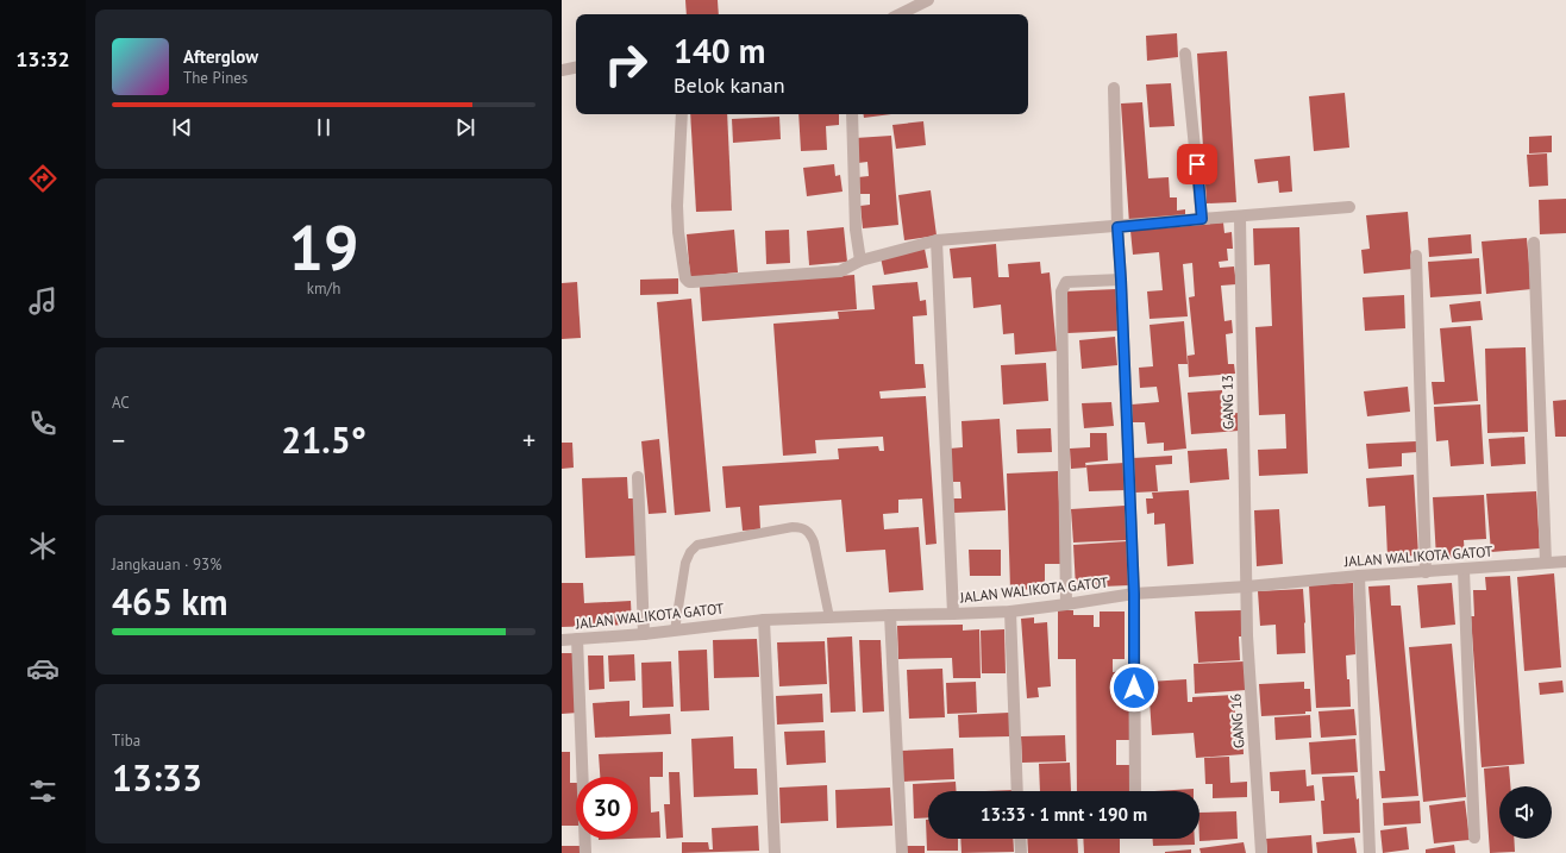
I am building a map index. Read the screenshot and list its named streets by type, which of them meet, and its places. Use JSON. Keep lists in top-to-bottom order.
{
  "streets": {
    "street": ["GANG 13", "JALAN WALIKOTA GATOT", "GANG 16"]
  },
  "crossings": [
    ["GANG 13", "JALAN WALIKOTA GATOT"],
    ["GANG 13", "GANG 16"],
    ["JALAN WALIKOTA GATOT", "GANG 16"]
  ],
  "page": {
    "tabs": "13:32",
    "turn": ["140 m", "Belok kanan"],
    "song": ["Afterglow", "The Pines"],
    "tile": [
      ["19", "km/h"],
      "AC",
      ["Jangkauan · 93%", "465 km"],
      ["Tiba", "13:33"]
    ],
    "heat": ["−", "21.5°", "+"],
    "limit": "30",
    "trip": "13:33 · 1 mnt · 190 m"
  }
}
